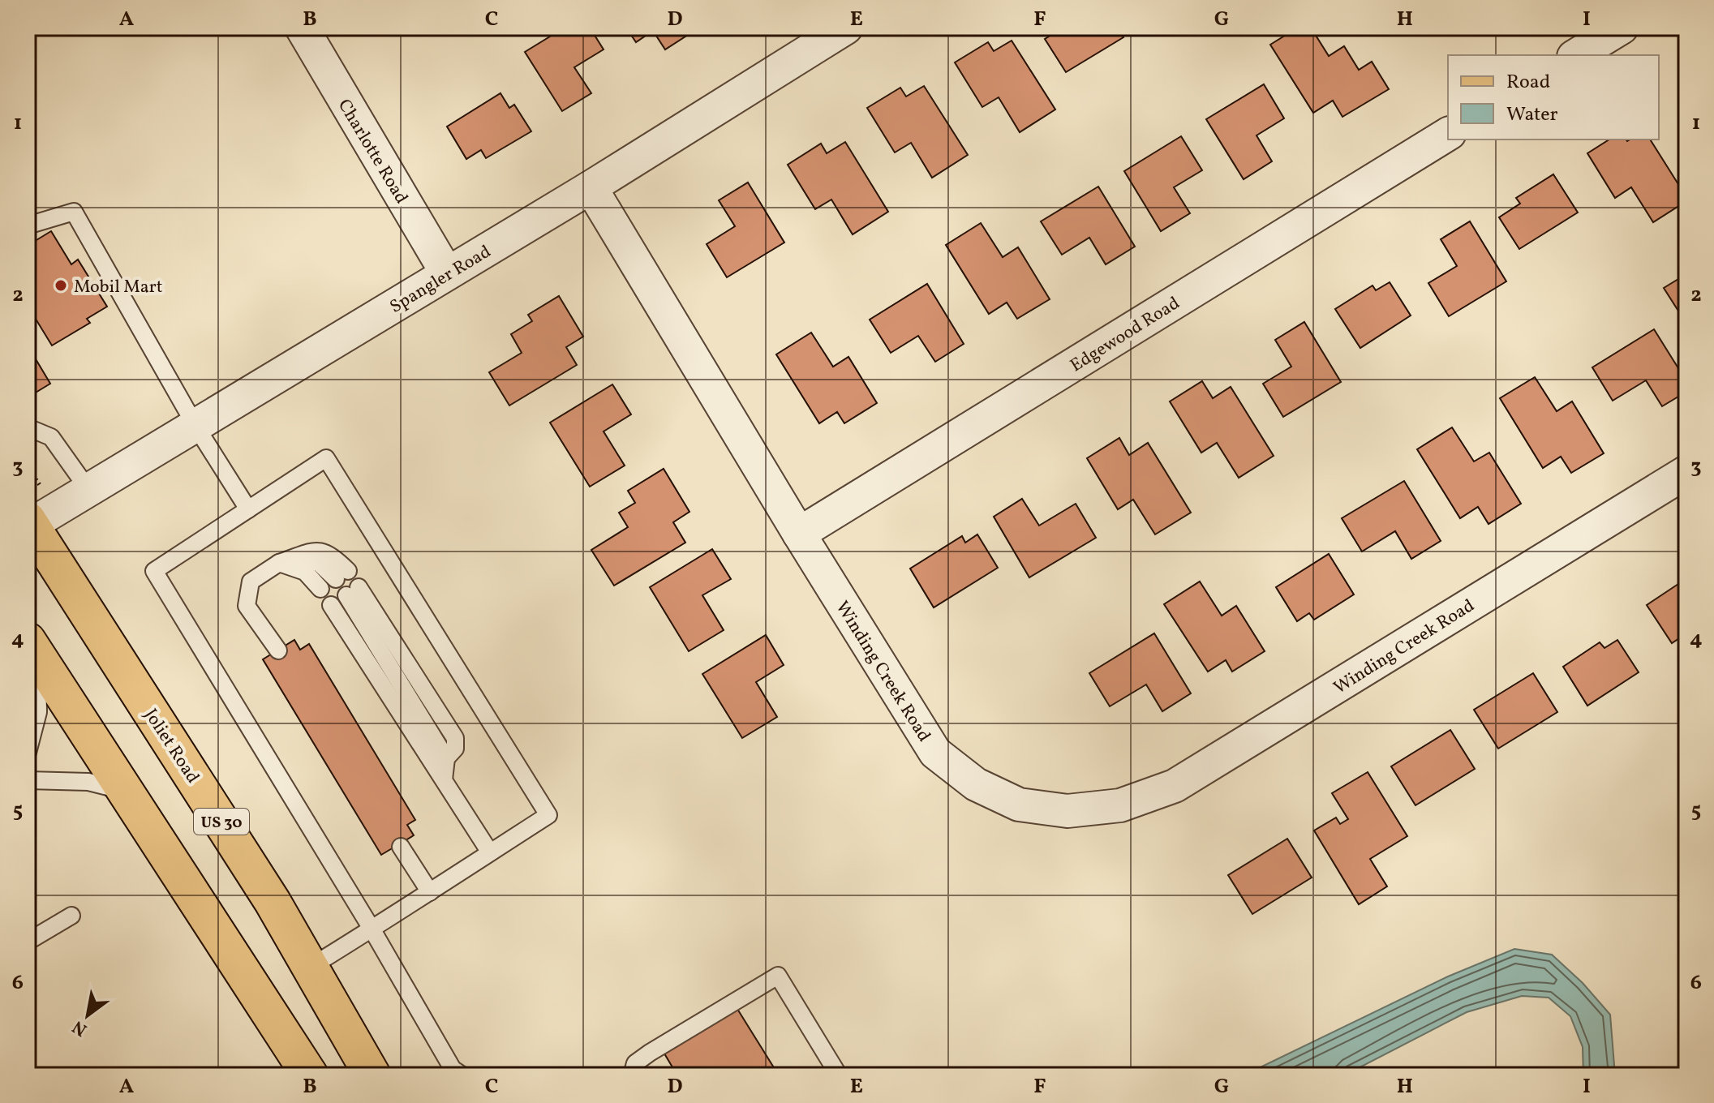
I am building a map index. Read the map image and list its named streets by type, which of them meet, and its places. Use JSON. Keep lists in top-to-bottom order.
{
  "streets": {
    "main road": ["Joliet Road", "US 30"],
    "street": [
      "Charlotte Road",
      "Spangler Road",
      "Edgewood Road",
      "Winding Creek Road"
    ]
  },
  "crossings": [
    ["Charlotte Road", "Spangler Road"],
    ["Spangler Road", "Winding Creek Road"],
    ["Spangler Road", "Joliet Road"],
    ["Edgewood Road", "Winding Creek Road"]
  ],
  "places": ["Mobil Mart"],
  "legend": ["Road", "Water"],
  "north": "bottom left",
  "grid": {
    "columns": [
      "A",
      "B",
      "C",
      "D",
      "E",
      "F",
      "G",
      "H",
      "I"
    ],
    "rows": [
      "1",
      "2",
      "3",
      "4",
      "5",
      "6"
    ]
  }
}
